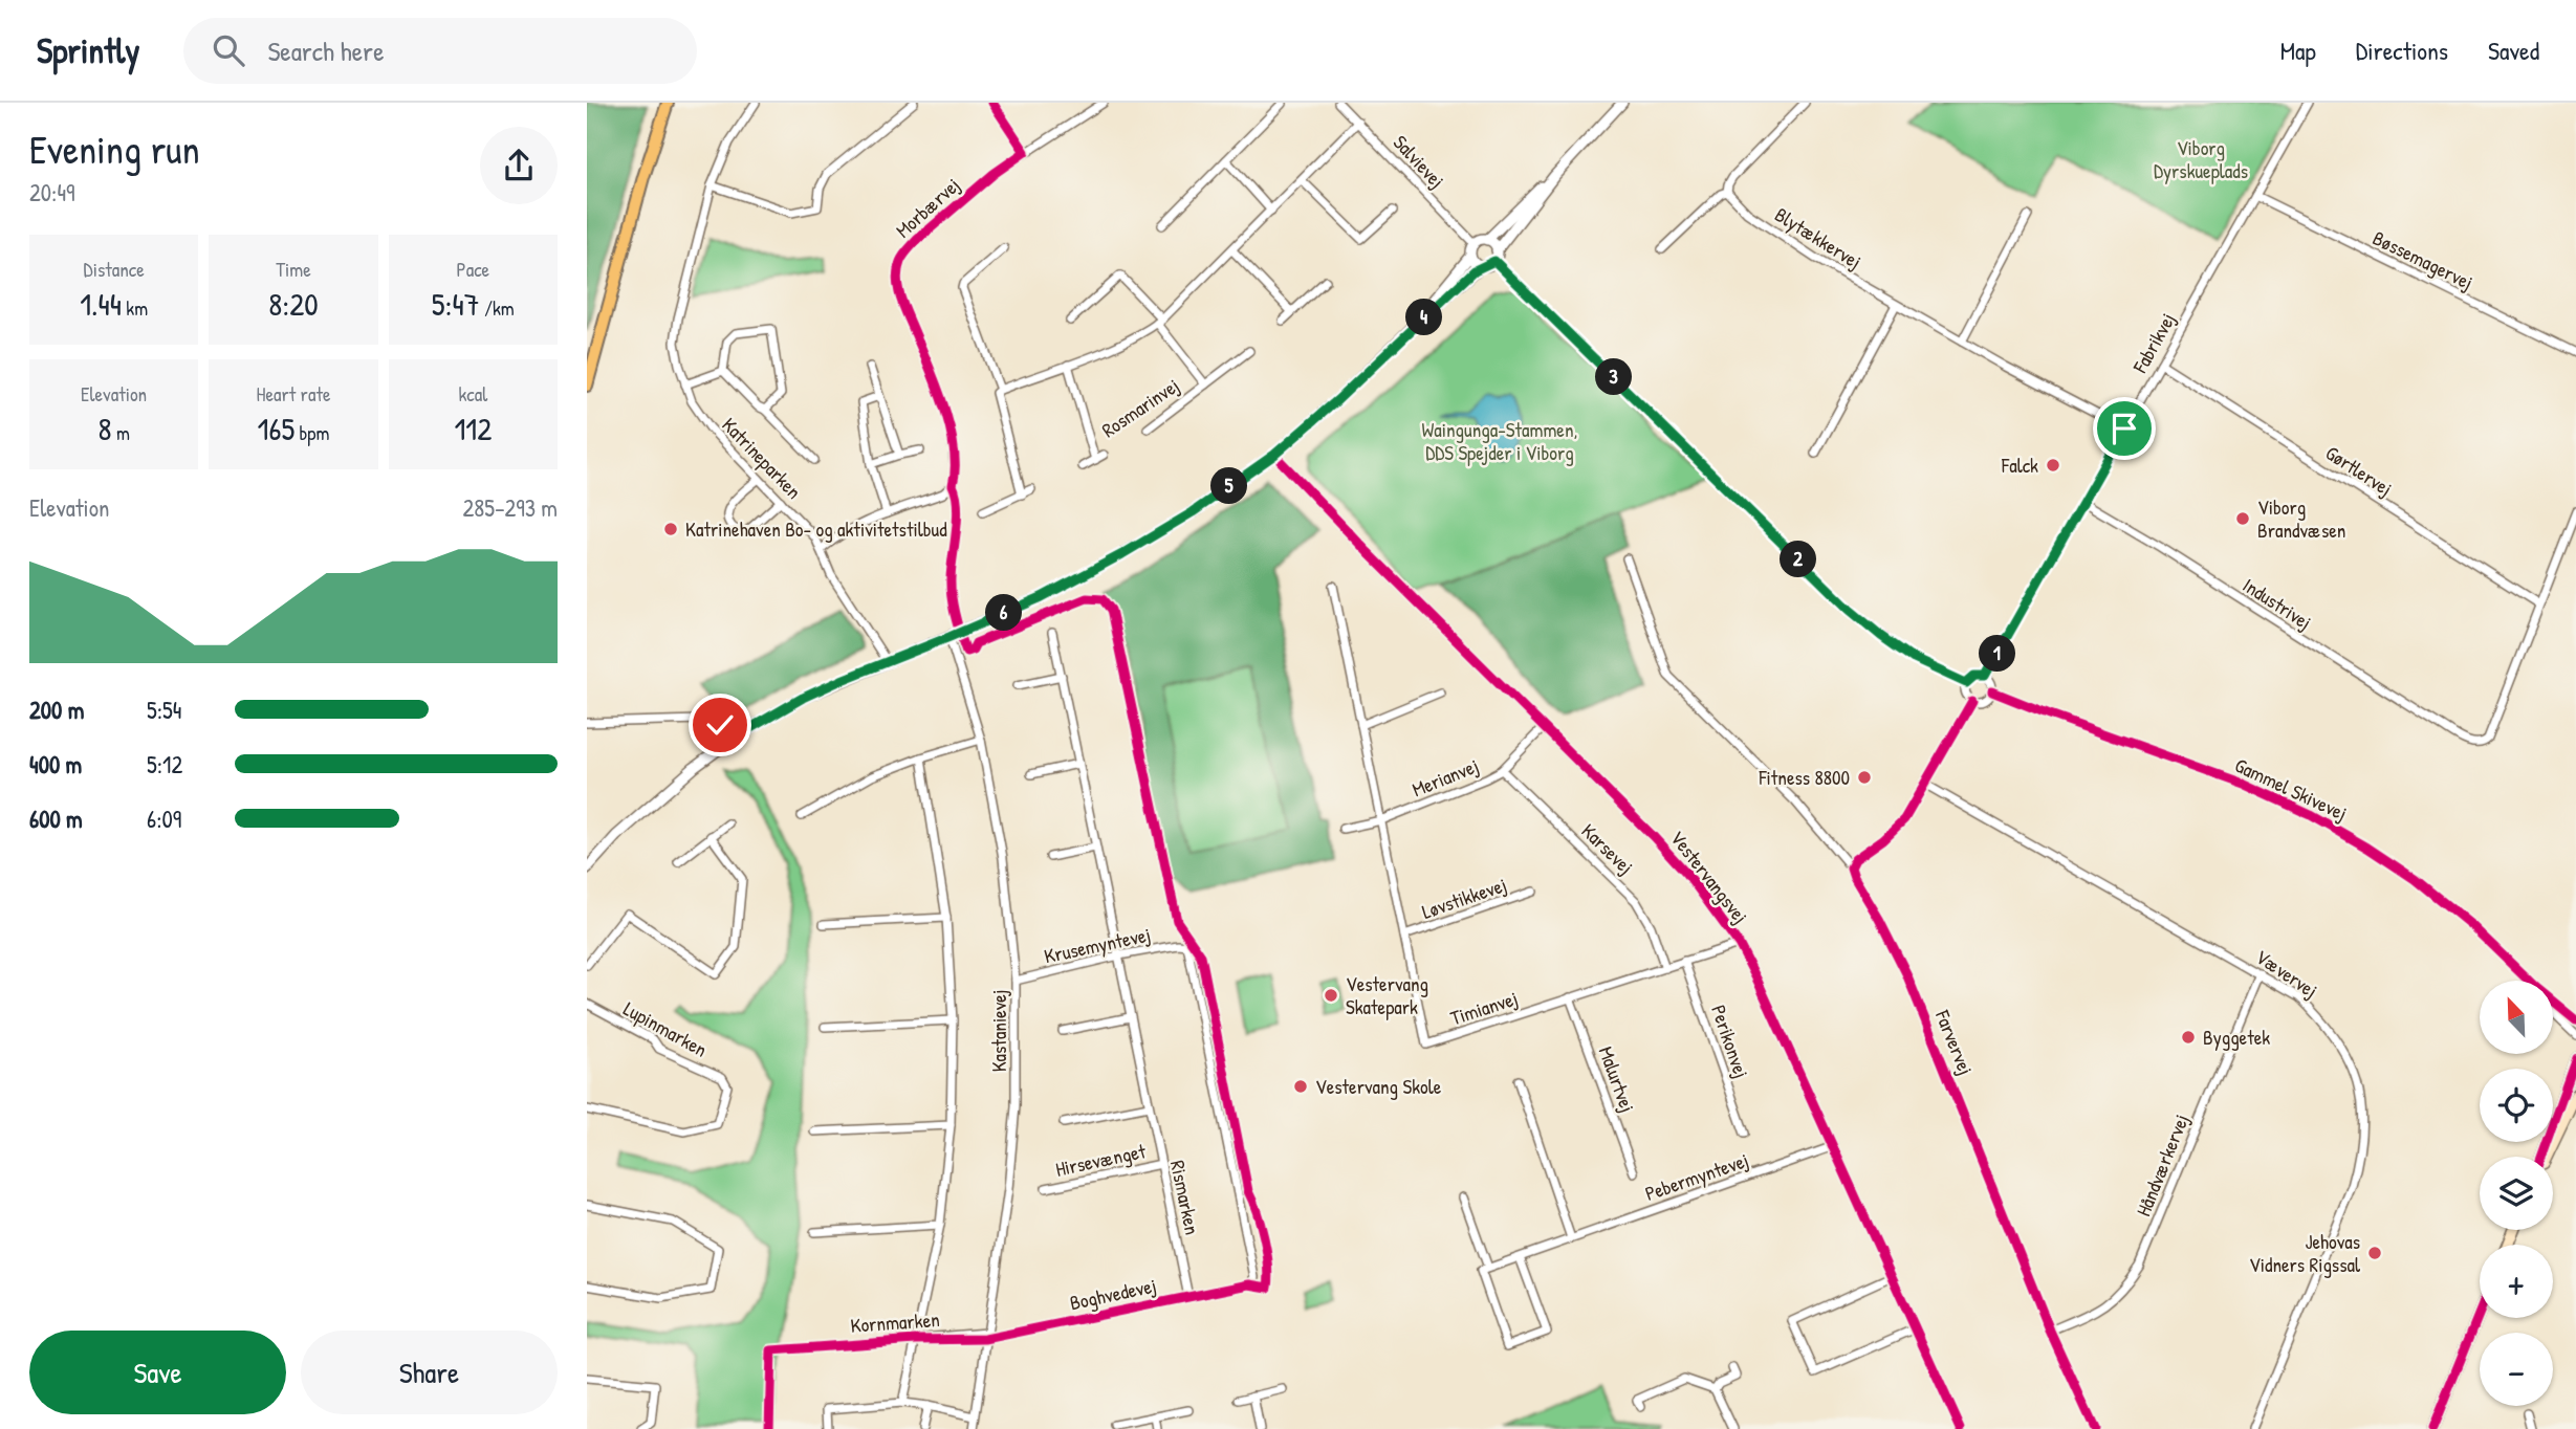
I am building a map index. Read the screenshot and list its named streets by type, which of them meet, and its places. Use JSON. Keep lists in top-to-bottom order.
{
  "streets": {
    "street": [
      "Salvievej",
      "Morbærvej",
      "Blytækkervej",
      "Bøssemagervej",
      "Fabrikvej",
      "Rosmarinvej",
      "Katrineparken",
      "Gørtlervej",
      "Industrivej",
      "Merianvej",
      "Gammel Skivevej",
      "Karsevej",
      "Vestervangsvej",
      "Løvstikkevej",
      "Krusemyntevej",
      "Vævervej",
      "Timianvej",
      "Lupinmarken",
      "Kastanievej",
      "Perikonvej",
      "Farvervej",
      "Malurtvej",
      "Hirsevænget",
      "Håndværkervej",
      "Pebermyntevej",
      "Rismarken",
      "Boghvedevej",
      "Kornmarken"
    ]
  },
  "crossings": [
    ["Blytækkervej", "Fabrikvej"],
    ["Bøssemagervej", "Fabrikvej"],
    ["Fabrikvej", "Gørtlervej"],
    ["Fabrikvej", "Industrivej"],
    ["Fabrikvej", "Gammel Skivevej"],
    ["Gørtlervej", "Industrivej"],
    ["Merianvej", "Karsevej"],
    ["Merianvej", "Vestervangsvej"],
    ["Merianvej", "Timianvej"],
    ["Karsevej", "Timianvej"],
    ["Vestervangsvej", "Timianvej"],
    ["Vestervangsvej", "Pebermyntevej"],
    ["Løvstikkevej", "Timianvej"],
    ["Krusemyntevej", "Kastanievej"],
    ["Krusemyntevej", "Rismarken"],
    ["Krusemyntevej", "Boghvedevej"],
    ["Vævervej", "Håndværkervej"],
    ["Timianvej", "Perikonvej"],
    ["Timianvej", "Malurtvej"],
    ["Kastanievej", "Boghvedevej"],
    ["Kastanievej", "Kornmarken"],
    ["Farvervej", "Håndværkervej"],
    ["Hirsevænget", "Rismarken"],
    ["Rismarken", "Boghvedevej"],
    ["Boghvedevej", "Kornmarken"]
  ],
  "parks": ["Viborg Dyrskueplads", "Waingunga-Stammen, DDS Spejder i Viborg"],
  "places": [
    "Falck",
    "Viborg Brandvæsen",
    "Katrinehaven Bo- og aktivitetstilbud",
    "Fitness 8800",
    "Vestervang Skatepark",
    "Byggetek",
    "Vestervang Skole",
    "Jehovas Vidners Rigssal"
  ],
  "north": "top left",
  "page": {
    "header": "Sprintly",
    "search": "Search here",
    "nav": ["Map", "Directions", "Saved"],
    "heading": ["Evening run", "20:49"],
    "stats": [
      ["Distance", "1.44 km"],
      ["Time", "8:20"],
      ["Pace", "5:47 /km"],
      ["Elevation", "8 m"],
      ["Heart rate", "165 bpm"],
      ["kcal", "112"]
    ],
    "pins": [
      "4",
      "3",
      "5",
      "2",
      "6",
      "1"
    ],
    "chart": ["Elevation", "285–293 m"],
    "list": [
      {
        "name": "200 m",
        "note": "5:54"
      },
      {
        "name": "400 m",
        "note": "5:12"
      },
      {
        "name": "600 m",
        "note": "6:09"
      }
    ],
    "map_buttons": ["+", "−"],
    "buttons": ["Save", "Share"]
  }
}
